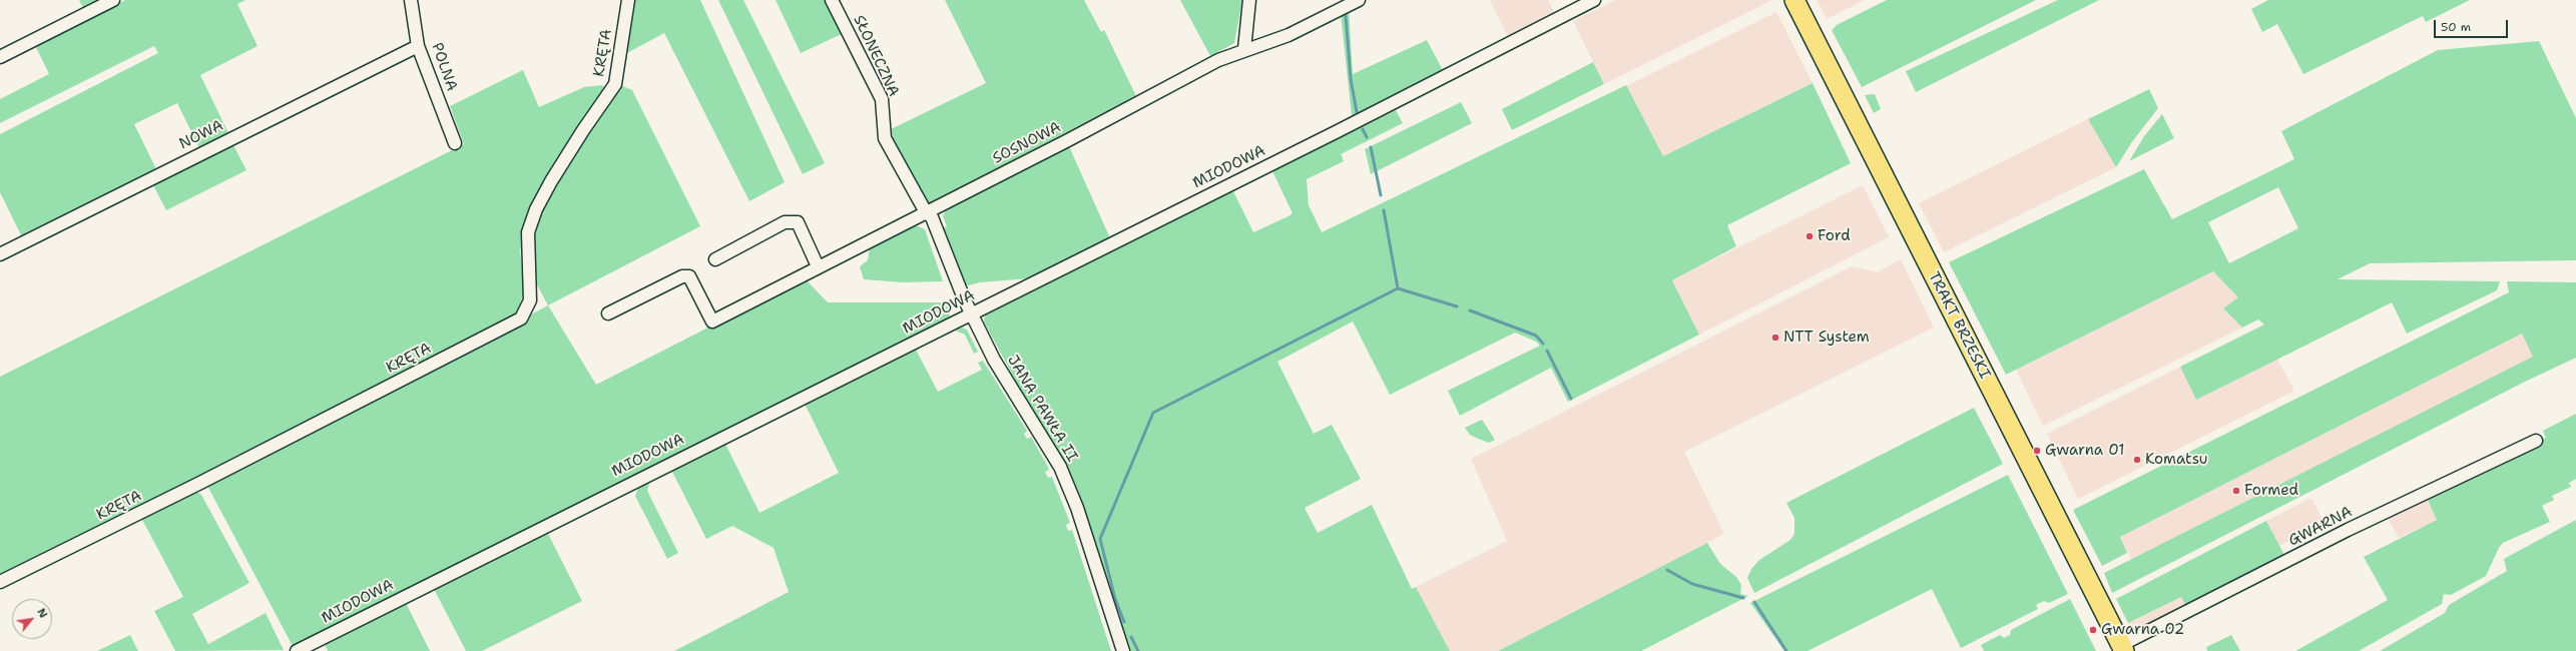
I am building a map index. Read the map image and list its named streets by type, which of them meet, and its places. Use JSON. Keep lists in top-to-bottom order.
{
  "streets": {
    "main road": ["TRAKT BRZESKI"],
    "street": [
      "KRĘTA",
      "SŁONECZNA",
      "POLNA",
      "NOWA",
      "SOSNOWA",
      "MIODOWA",
      "JANA PAWŁA II",
      "GWARNA"
    ]
  },
  "crossings": [
    ["SŁONECZNA", "SOSNOWA"],
    ["SŁONECZNA", "JANA PAWŁA II"],
    ["POLNA", "NOWA"],
    ["SOSNOWA", "JANA PAWŁA II"],
    ["MIODOWA", "JANA PAWŁA II"],
    ["TRAKT BRZESKI", "GWARNA"]
  ],
  "places": [
    "Ford",
    "NTT System",
    "Gwarna 01",
    "Komatsu",
    "Formed",
    "Gwarna 02"
  ],
  "scale_bar": "50 m",
  "north": "top right"
}
